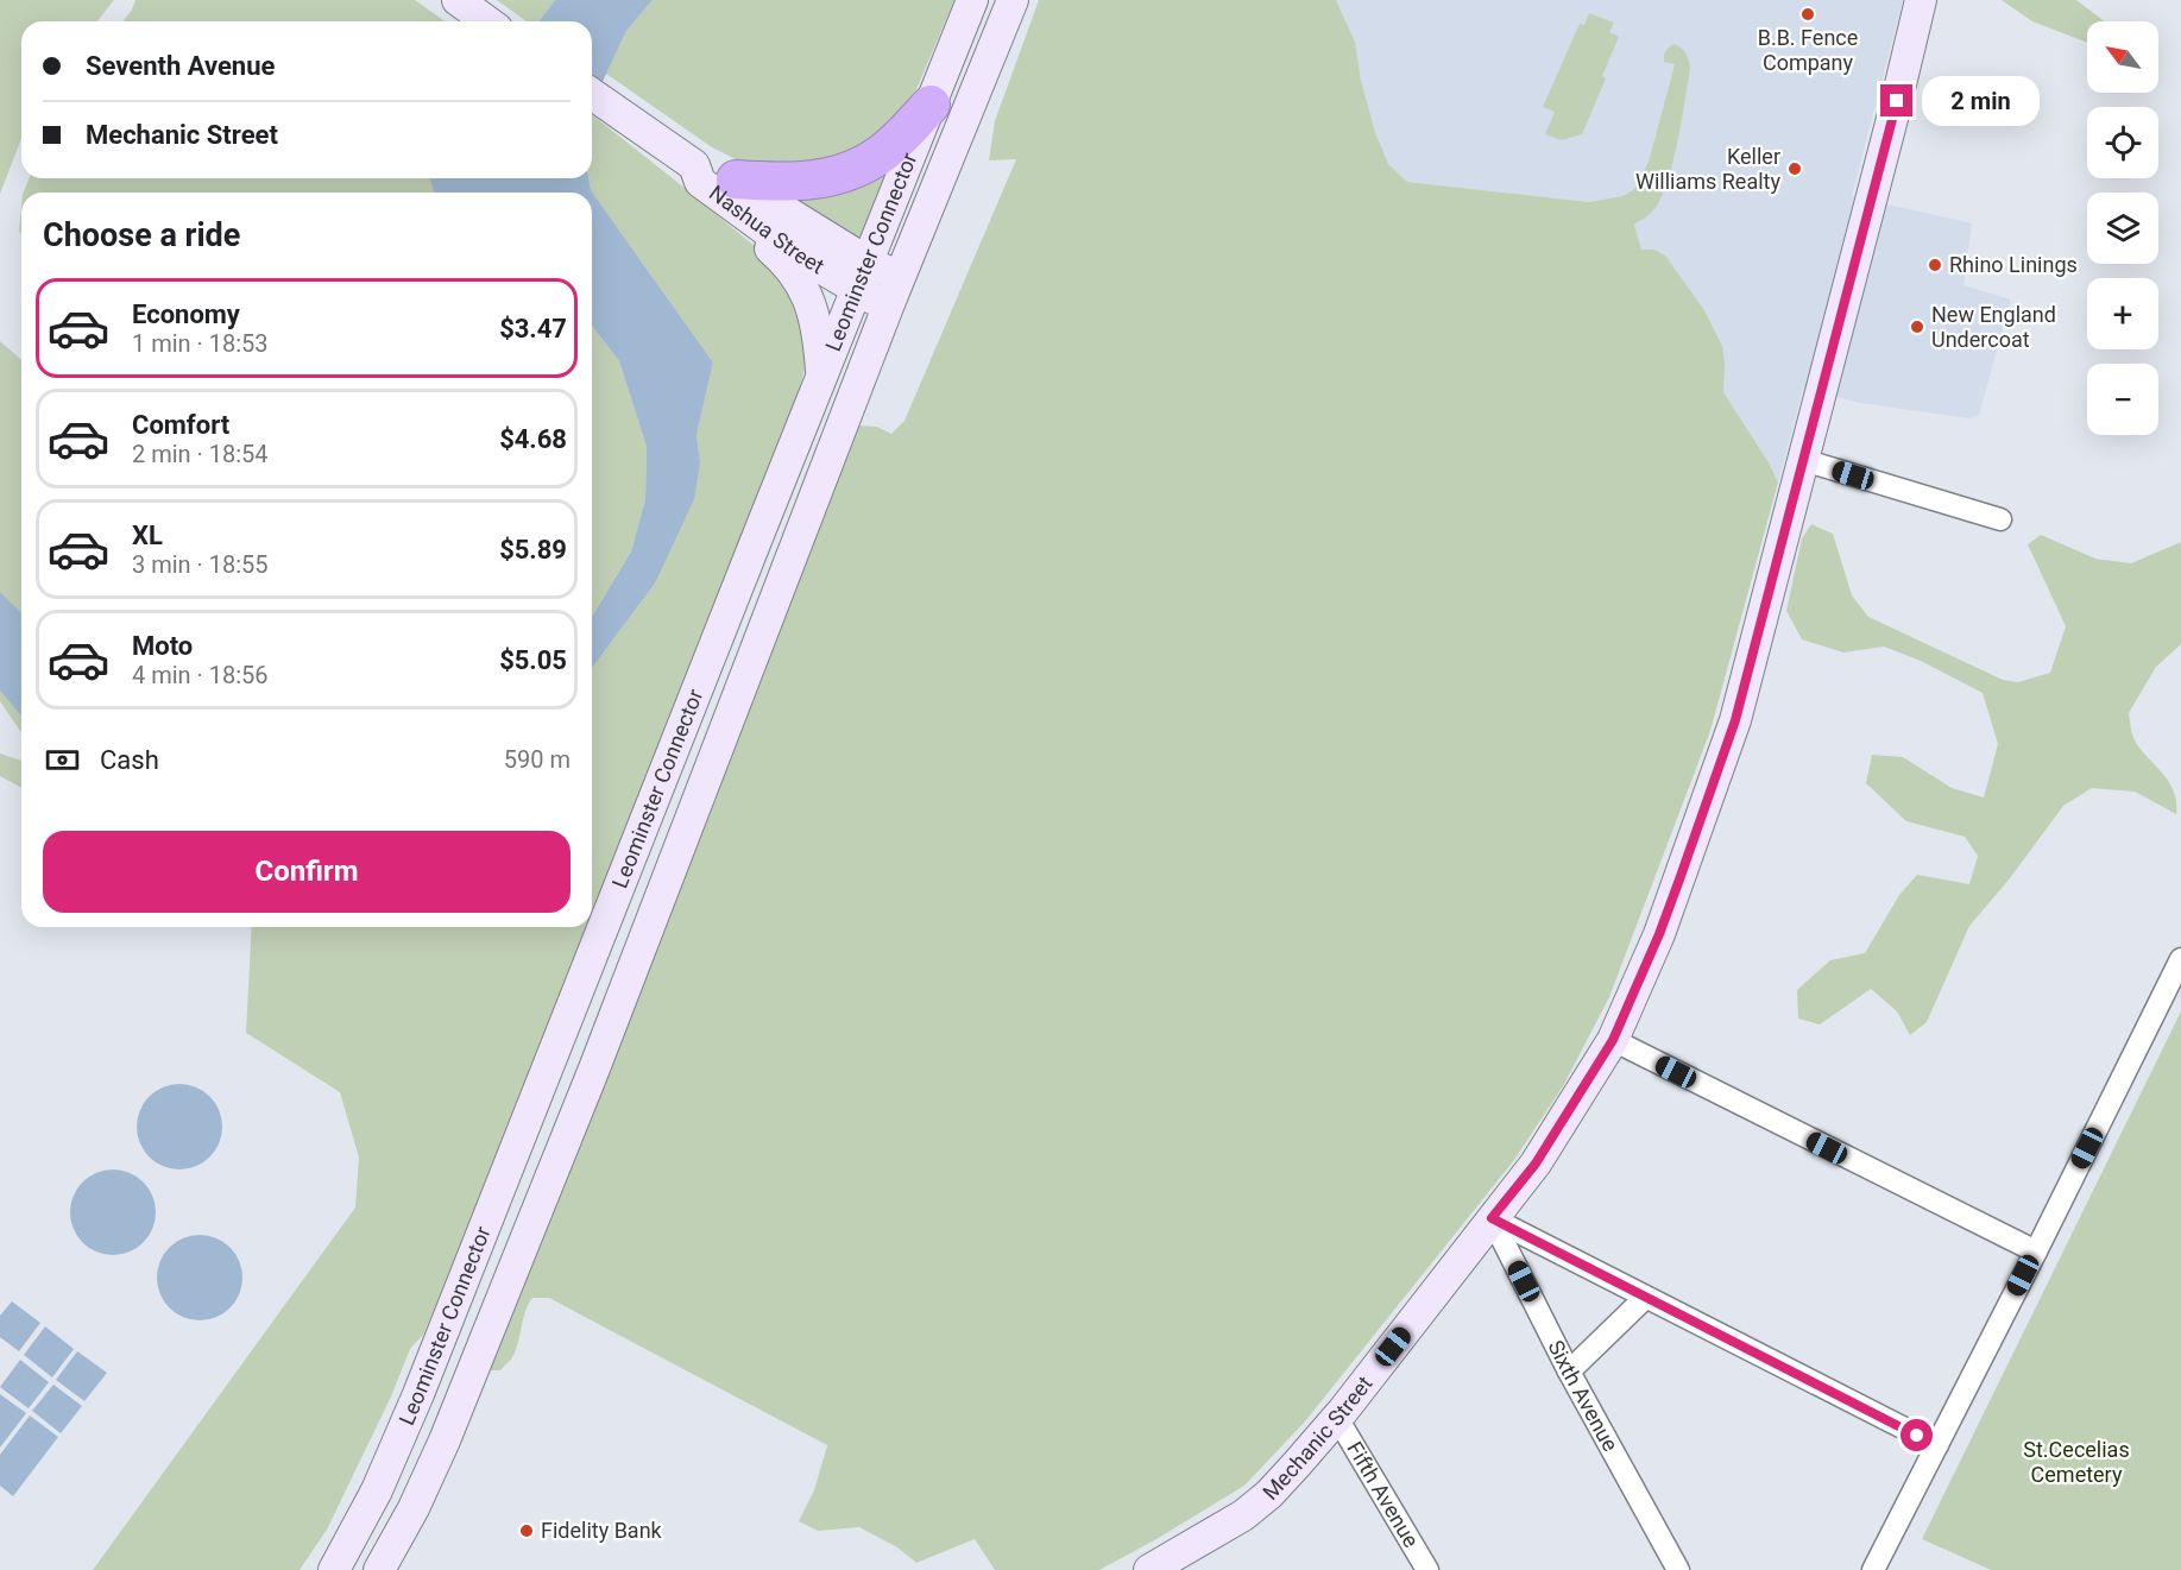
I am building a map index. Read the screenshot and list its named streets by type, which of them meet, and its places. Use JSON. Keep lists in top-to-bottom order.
{
  "streets": {
    "main road": ["Nashua Street", "Leominster Connector", "Mechanic Street"],
    "street": ["Sixth Avenue", "Fifth Avenue"]
  },
  "crossings": [
    ["Nashua Street", "Leominster Connector"],
    ["Sixth Avenue", "Mechanic Street"],
    ["Mechanic Street", "Fifth Avenue"]
  ],
  "parks": ["St.Cecelias Cemetery"],
  "places": [
    "B.B. Fence Company",
    "Keller Williams Realty",
    "Rhino Linings",
    "New England Undercoat",
    "Fidelity Bank"
  ],
  "north": "top left",
  "page": {
    "map_buttons": ["+", "−"],
    "banner": ["Seventh Avenue", "Mechanic Street"],
    "bubble": "2 min",
    "heading": "Choose a ride",
    "list": [
      {
        "name": "Economy",
        "note": "1 min · 18:53",
        "value": "$3.47"
      },
      {
        "name": "Comfort",
        "note": "2 min · 18:54",
        "value": "$4.68"
      },
      {
        "name": "XL",
        "note": "3 min · 18:55",
        "value": "$5.89"
      },
      {
        "name": "Moto",
        "note": "4 min · 18:56",
        "value": "$5.05"
      }
    ],
    "pay": ["Cash", "590 m"],
    "buttons": "Confirm"
  }
}
